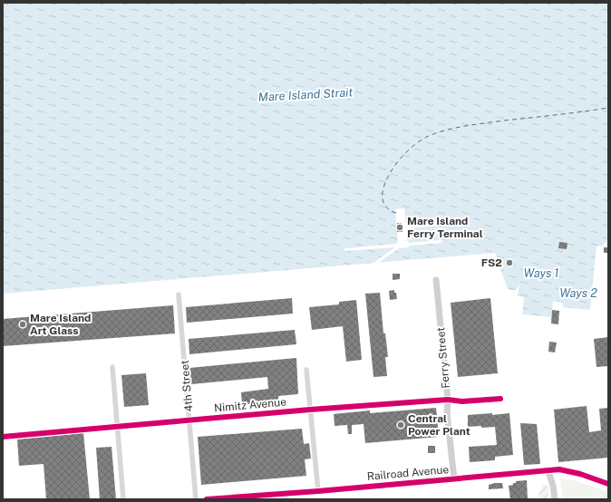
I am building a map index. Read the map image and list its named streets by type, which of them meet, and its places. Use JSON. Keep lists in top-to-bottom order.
{
  "streets": {
    "street": [
      "Ferry Street",
      "4th Street",
      "Nimitz Avenue",
      "Railroad Avenue"
    ]
  },
  "crossings": [
    ["Ferry Street", "Nimitz Avenue"],
    ["Ferry Street", "Railroad Avenue"],
    ["4th Street", "Nimitz Avenue"]
  ],
  "water": ["Mare Island Strait", "Ways 1", "Ways 2"],
  "places": [
    "Mare Island Ferry Terminal",
    "FS2",
    "Mare Island Art Glass",
    "Central Power Plant"
  ]
}
